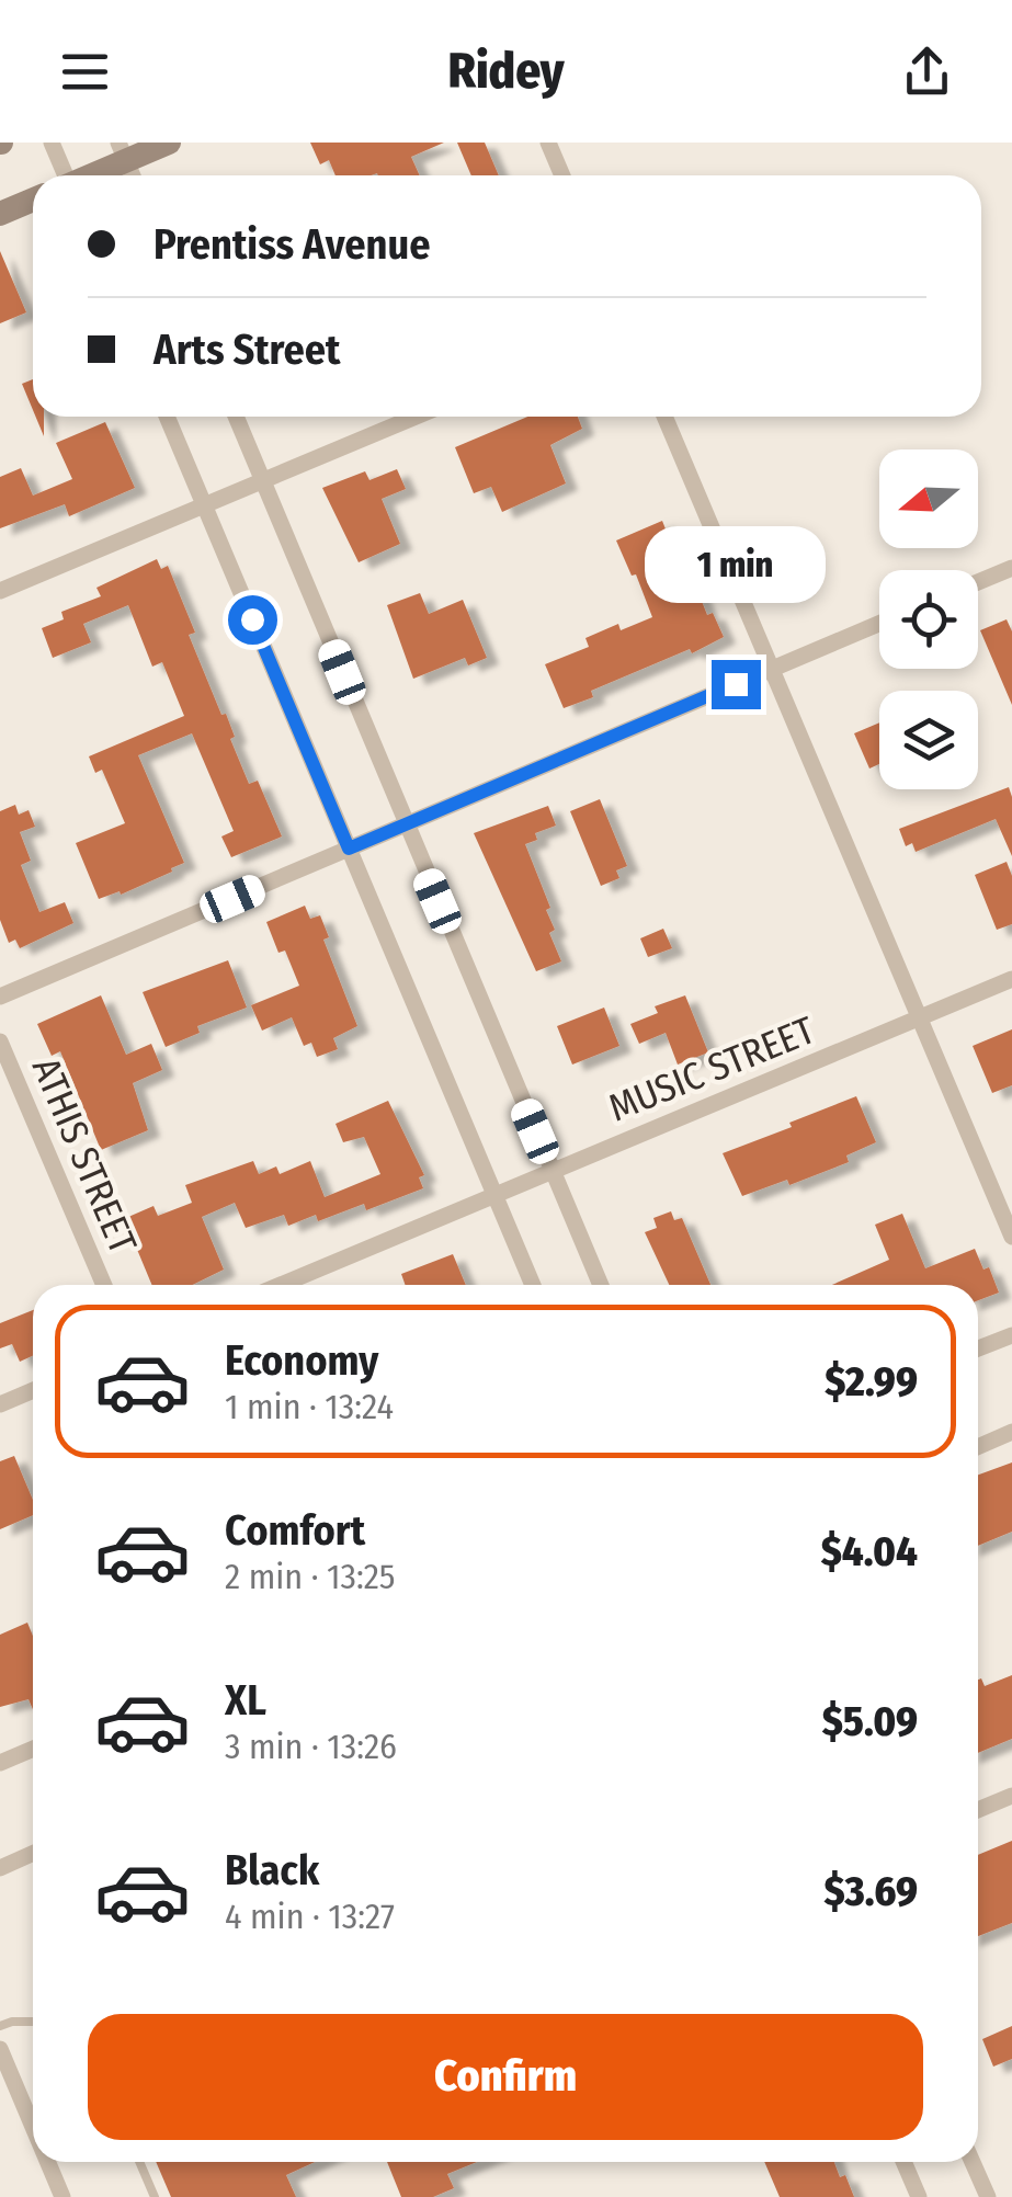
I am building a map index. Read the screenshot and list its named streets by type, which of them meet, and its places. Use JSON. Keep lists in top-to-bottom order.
{
  "streets": {
    "street": ["MUSIC STREET", "ATHIS STREET"]
  },
  "north": "left",
  "page": {
    "header": "Ridey",
    "banner": ["Prentiss Avenue", "Arts Street"],
    "bubble": "1 min",
    "list": [
      {
        "name": "Economy",
        "note": "1 min · 13:24",
        "value": "$2.99"
      },
      {
        "name": "Comfort",
        "note": "2 min · 13:25",
        "value": "$4.04"
      },
      {
        "name": "XL",
        "note": "3 min · 13:26",
        "value": "$5.09"
      },
      {
        "name": "Black",
        "note": "4 min · 13:27",
        "value": "$3.69"
      }
    ],
    "buttons": "Confirm"
  }
}
